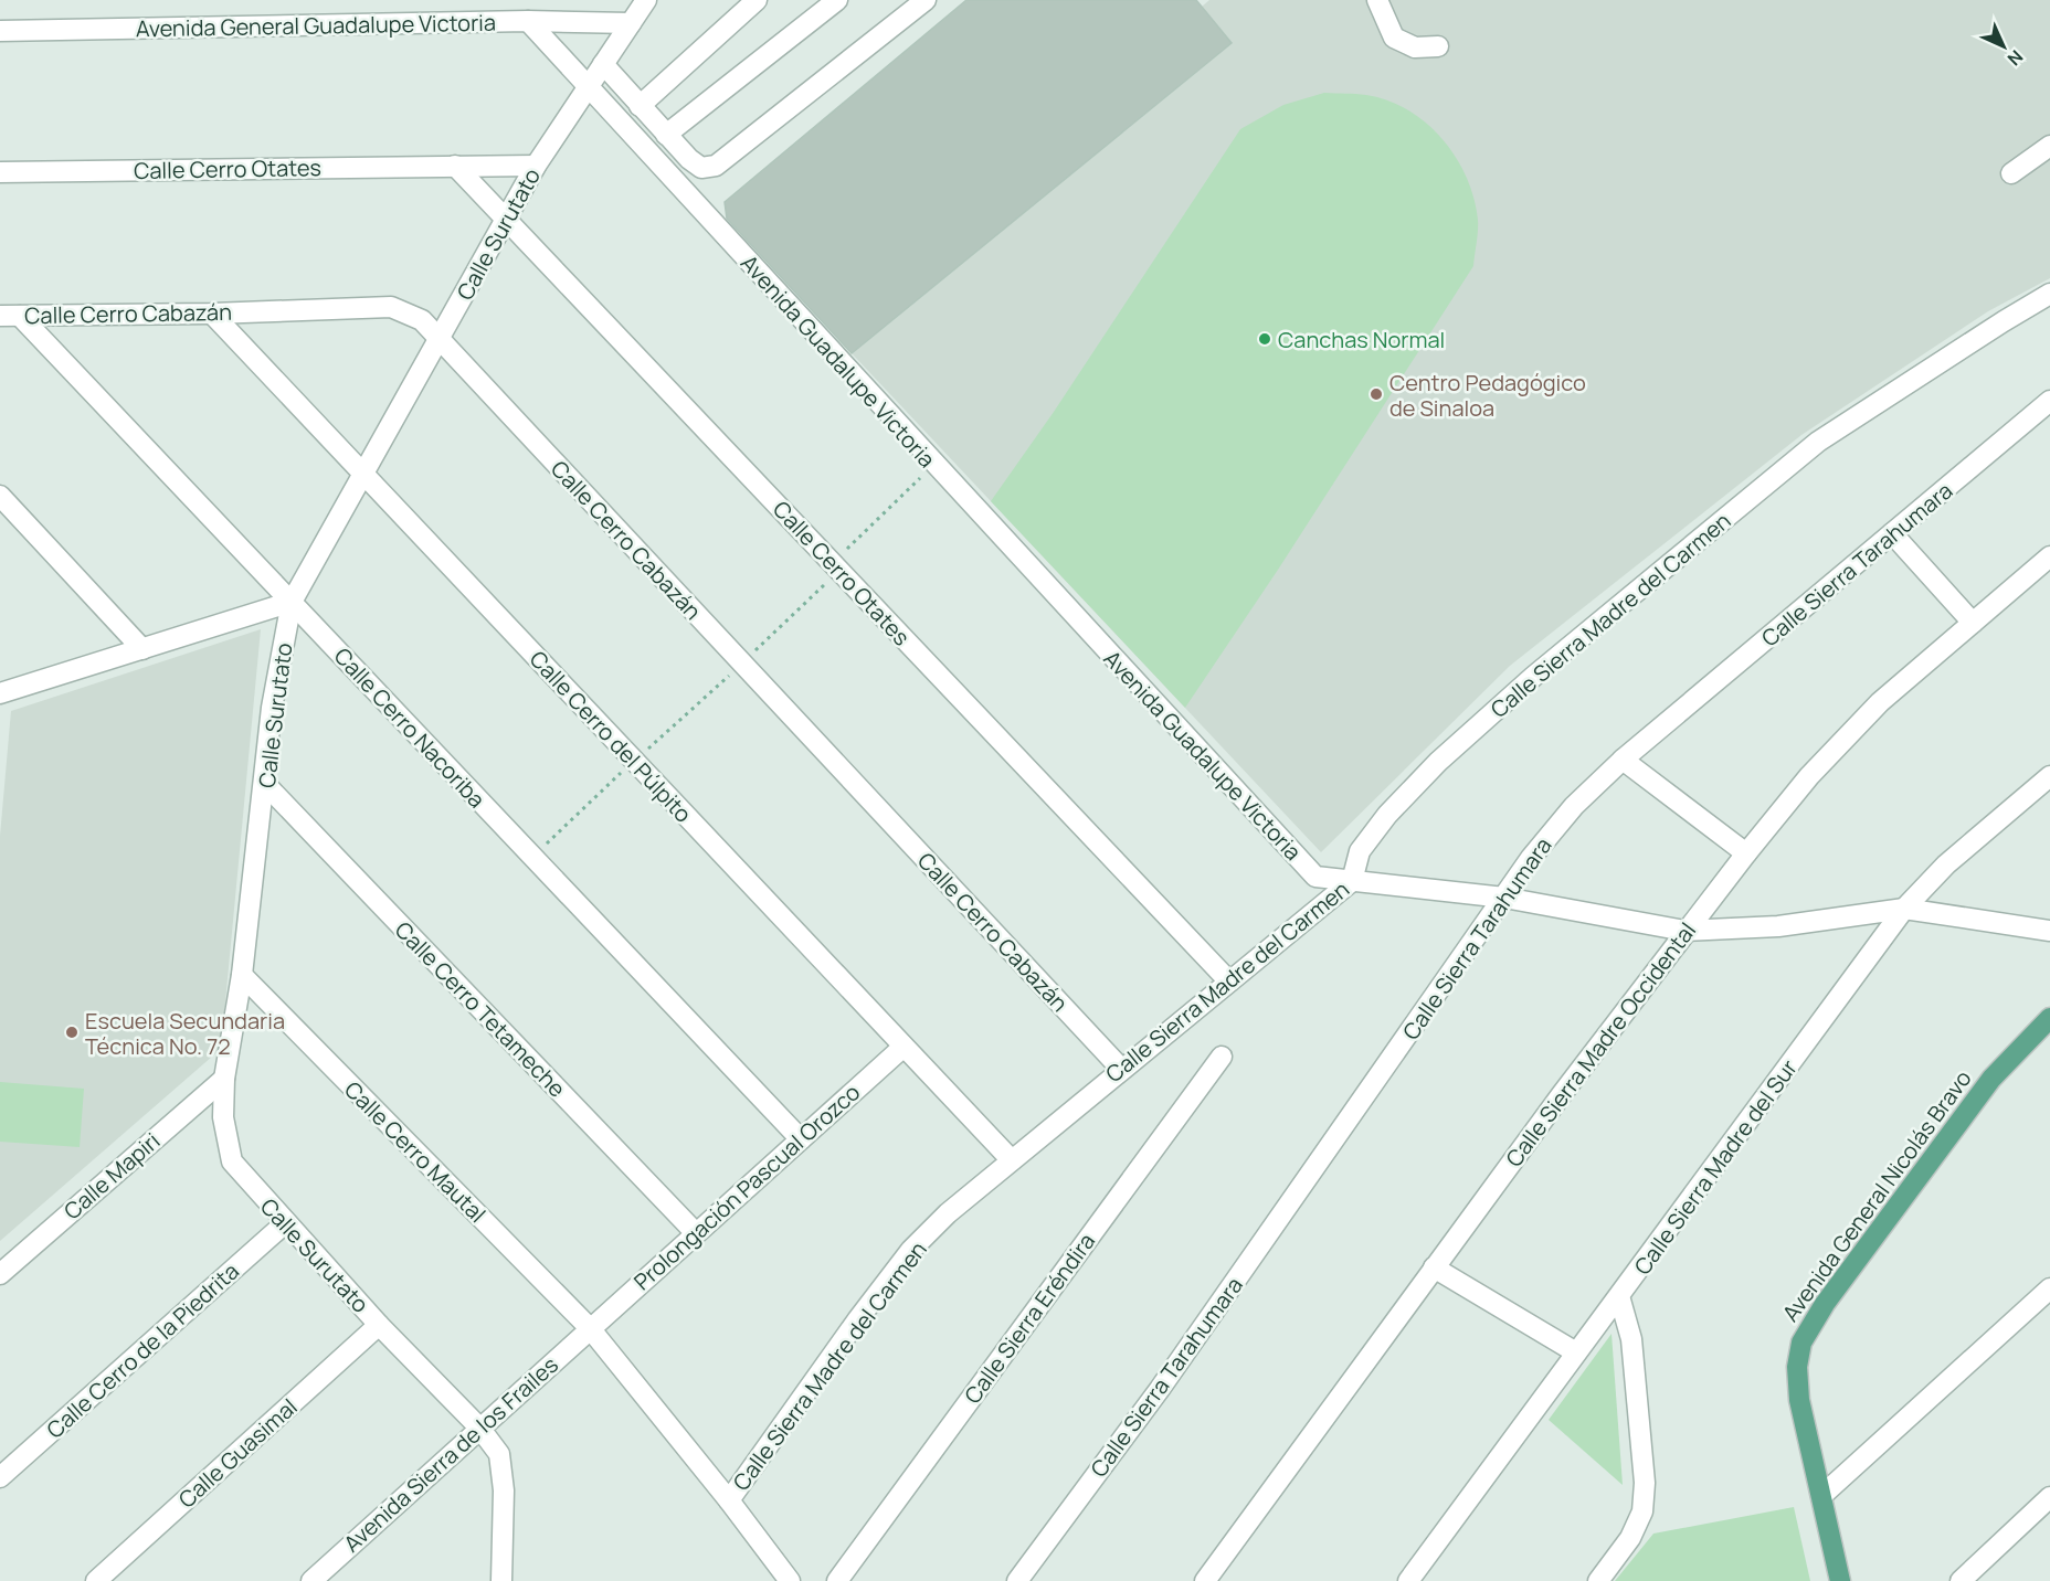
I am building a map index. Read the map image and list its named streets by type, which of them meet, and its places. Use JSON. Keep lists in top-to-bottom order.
{
  "streets": {
    "main road": ["Avenida General Nicolás Bravo"],
    "street": [
      "Avenida General Guadalupe Victoria",
      "Calle Cerro Otates",
      "Calle Surutato",
      "Calle Cerro Cabazán",
      "Avenida Guadalupe Victoria",
      "Calle Sierra Tarahumara",
      "Calle Sierra Madre del Carmen",
      "Calle Cerro Nacoriba",
      "Calle Cerro del Púlpito",
      "Calle Cerro Tetameche",
      "Calle Sierra Madre Occidental",
      "Calle Cerro Mautal",
      "Calle Sierra Madre del Sur",
      "Calle Mapiri",
      "Prolongación Pascual Orozco",
      "Calle Sierra Eréndira",
      "Calle Cerro de la Piedrita",
      "Calle Guasimal",
      "Avenida Sierra de los Frailes"
    ]
  },
  "crossings": [
    ["Avenida General Guadalupe Victoria", "Calle Surutato"],
    ["Avenida General Guadalupe Victoria", "Avenida Guadalupe Victoria"],
    ["Calle Cerro Otates", "Calle Surutato"],
    ["Calle Cerro Otates", "Calle Sierra Madre del Carmen"],
    ["Calle Surutato", "Calle Cerro Cabazán"],
    ["Calle Surutato", "Avenida Guadalupe Victoria"],
    ["Calle Surutato", "Calle Cerro Nacoriba"],
    ["Calle Surutato", "Calle Cerro del Púlpito"],
    ["Calle Surutato", "Calle Cerro Tetameche"],
    ["Calle Surutato", "Calle Cerro Mautal"],
    ["Calle Surutato", "Calle Mapiri"],
    ["Calle Surutato", "Calle Cerro de la Piedrita"],
    ["Calle Surutato", "Calle Guasimal"],
    ["Calle Surutato", "Avenida Sierra de los Frailes"],
    ["Calle Cerro Cabazán", "Calle Sierra Madre del Carmen"],
    ["Calle Cerro Cabazán", "Calle Cerro Nacoriba"],
    ["Calle Cerro Cabazán", "Calle Cerro del Púlpito"],
    ["Avenida Guadalupe Victoria", "Calle Sierra Tarahumara"],
    ["Avenida Guadalupe Victoria", "Calle Sierra Madre del Carmen"],
    ["Avenida Guadalupe Victoria", "Calle Sierra Madre Occidental"],
    ["Avenida Guadalupe Victoria", "Calle Sierra Madre del Sur"],
    ["Calle Sierra Madre del Carmen", "Calle Cerro del Púlpito"],
    ["Calle Sierra Madre del Carmen", "Calle Cerro Mautal"],
    ["Calle Cerro Nacoriba", "Prolongación Pascual Orozco"],
    ["Calle Cerro del Púlpito", "Prolongación Pascual Orozco"],
    ["Calle Cerro Tetameche", "Prolongación Pascual Orozco"],
    ["Calle Cerro Mautal", "Prolongación Pascual Orozco"],
    ["Calle Cerro Mautal", "Avenida Sierra de los Frailes"],
    ["Prolongación Pascual Orozco", "Avenida Sierra de los Frailes"]
  ],
  "places": ["Canchas Normal", "Centro Pedagógico de Sinaloa", "Escuela Secundaria Técnica No. 72"],
  "north": "bottom right"
}
